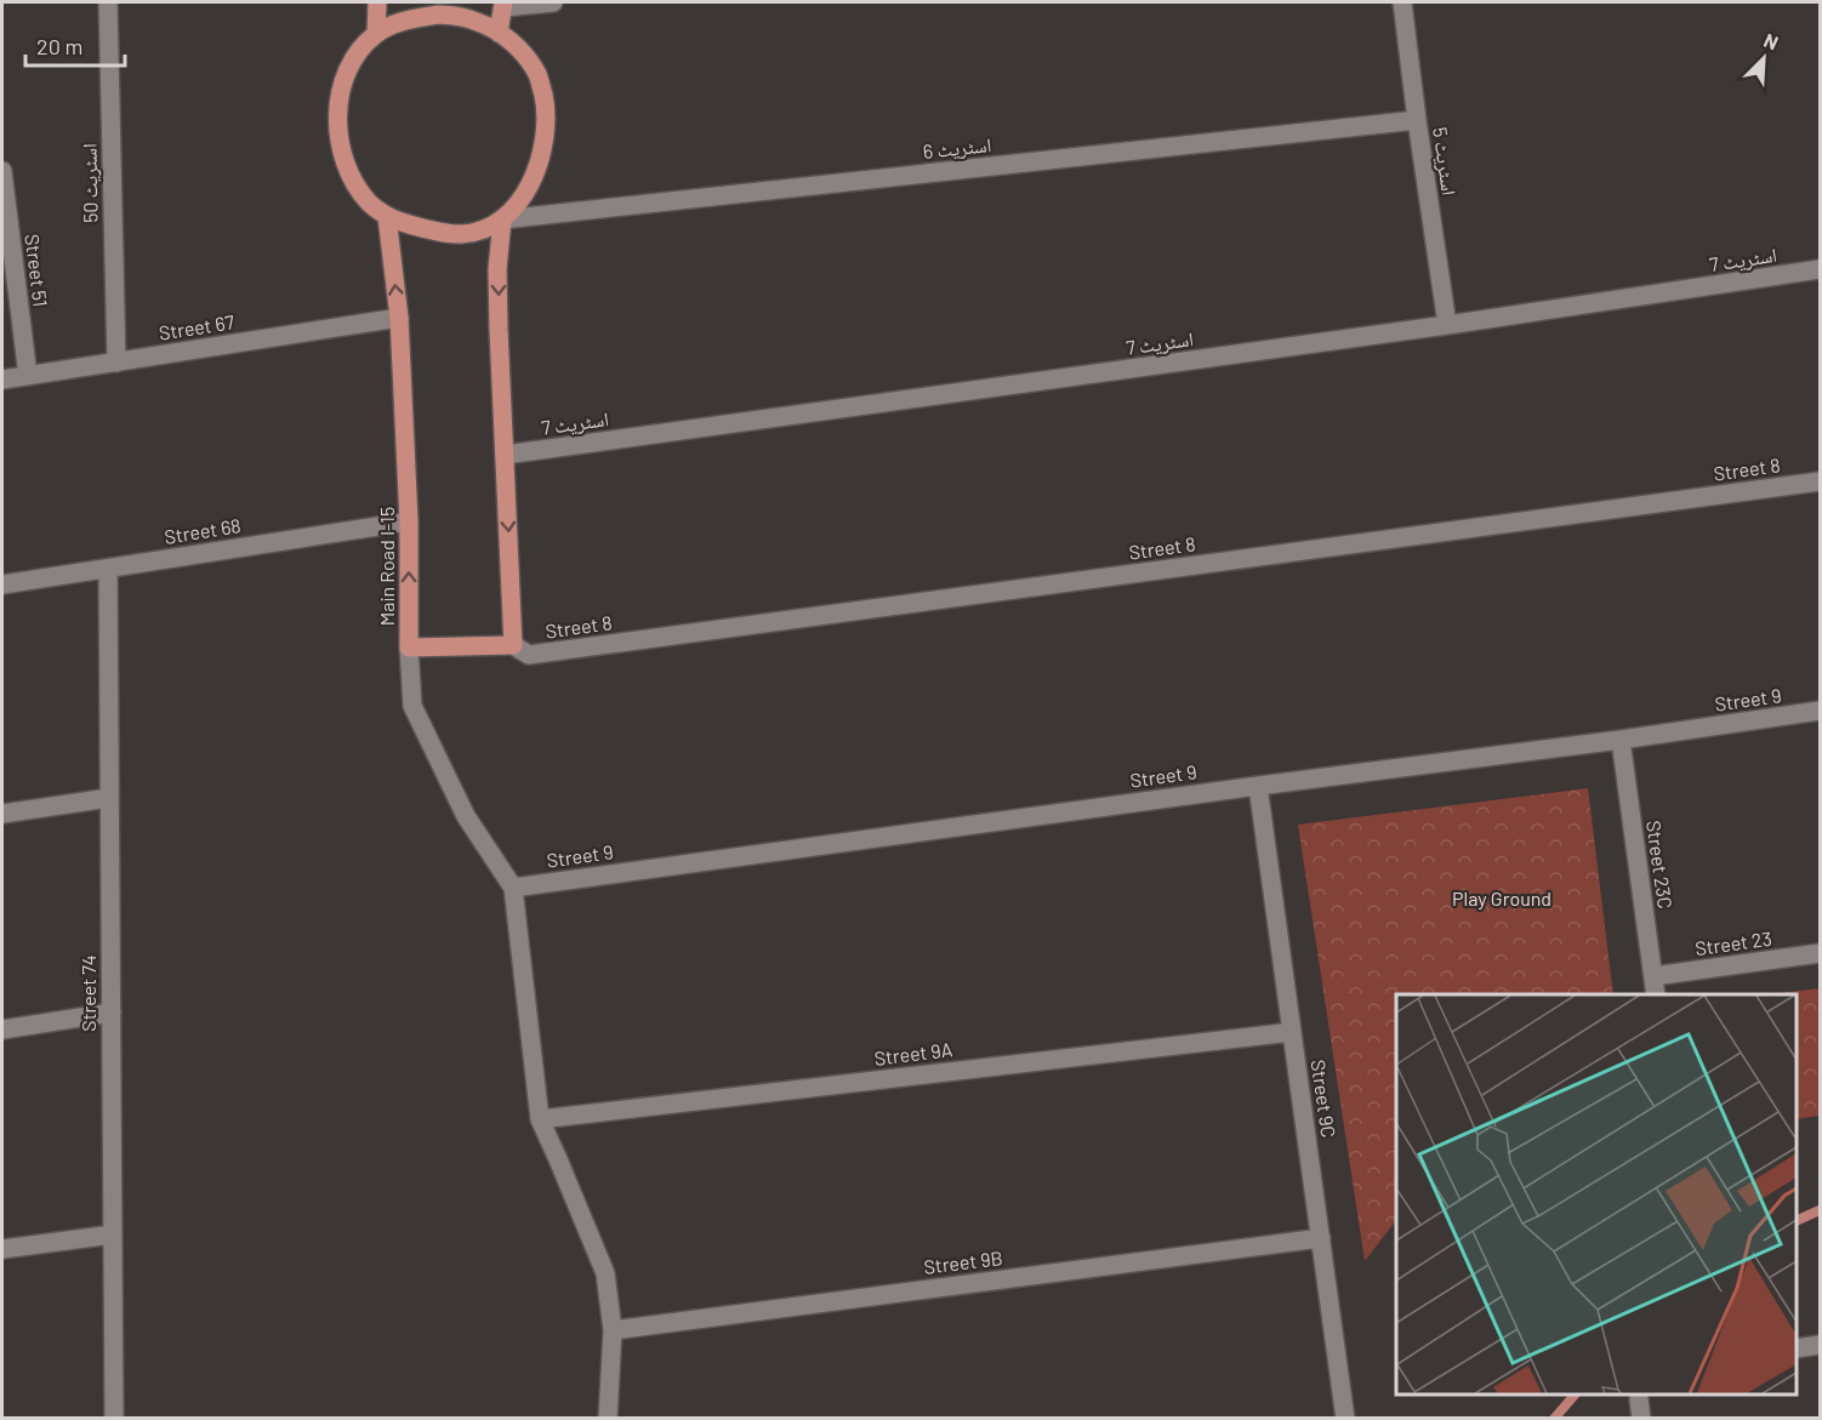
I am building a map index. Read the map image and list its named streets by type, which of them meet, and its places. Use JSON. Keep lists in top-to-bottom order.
{
  "streets": {
    "main road": ["Main Road I-15"],
    "street": [
      "اسٹریٹ 6",
      "اسٹریٹ 5",
      "اسٹریٹ 50",
      "اسٹریٹ 7",
      "Street 51",
      "Street 67",
      "Street 8",
      "Street 68",
      "Street 9",
      "Street 23C",
      "Street 23",
      "Street 74",
      "Street 9A",
      "Street 9C",
      "Street 9B"
    ]
  },
  "crossings": [
    ["اسٹریٹ 6", "اسٹریٹ 5"],
    ["اسٹریٹ 6", "Main Road I-15"],
    ["اسٹریٹ 5", "اسٹریٹ 7"],
    ["اسٹریٹ 50", "Street 67"],
    ["Street 51", "Street 67"],
    ["Street 67", "Main Road I-15"],
    ["Street 8", "Main Road I-15"],
    ["Street 68", "Main Road I-15"],
    ["Street 68", "Street 74"],
    ["Street 9", "Street 23C"],
    ["Street 9", "Street 9C"],
    ["Street 23C", "Street 23"],
    ["Street 9A", "Street 9C"],
    ["Street 9C", "Street 9B"]
  ],
  "parks": ["Play Ground"],
  "scale_bar": "20 m",
  "north": "top right"
}
